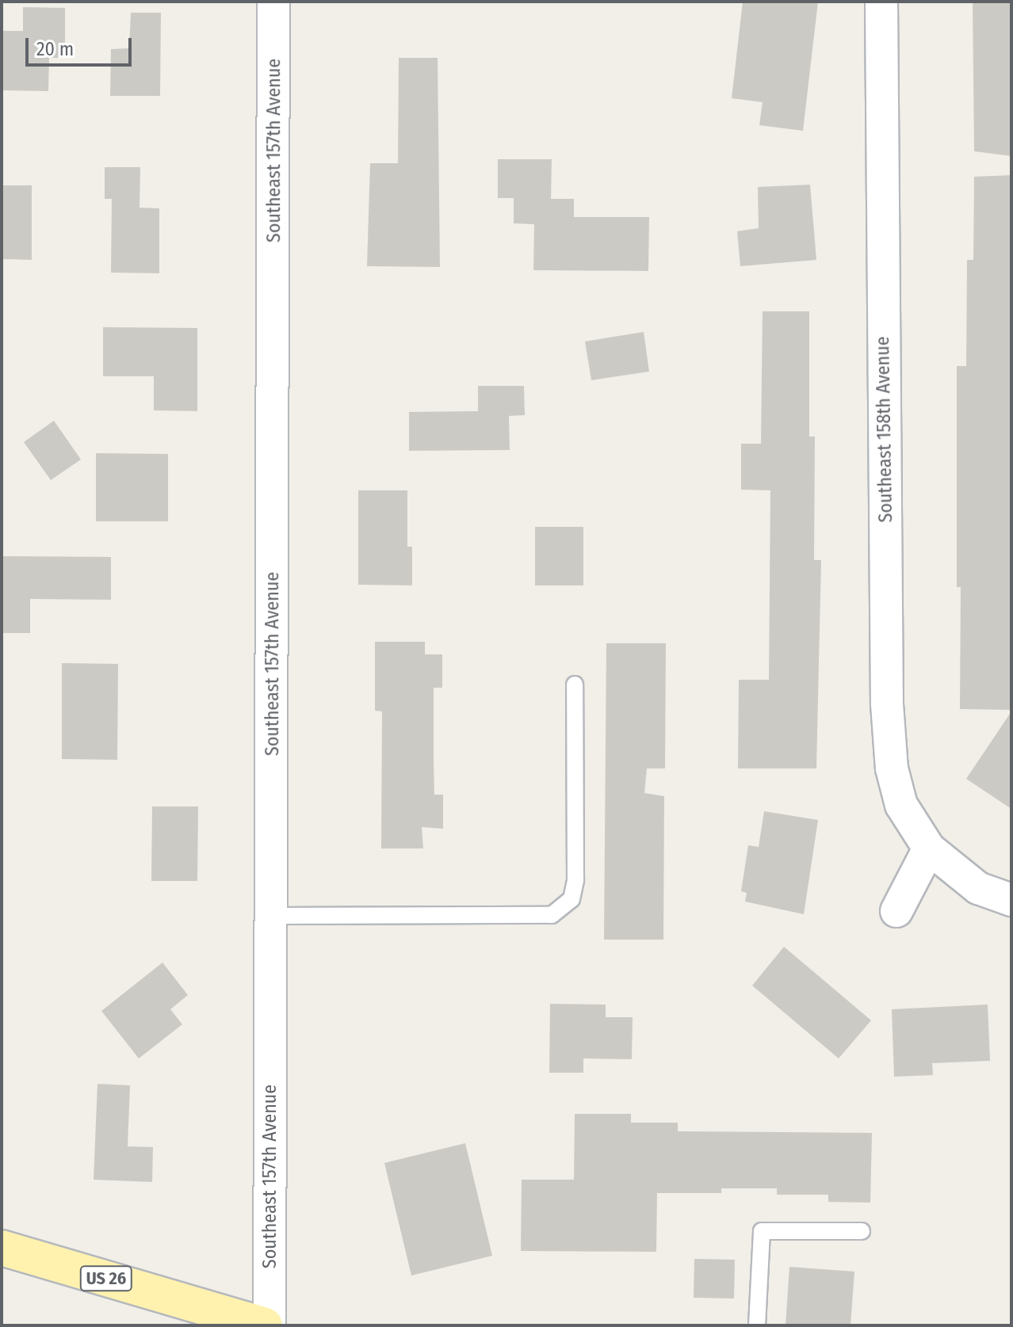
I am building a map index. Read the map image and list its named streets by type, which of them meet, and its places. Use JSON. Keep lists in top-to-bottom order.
{
  "streets": {
    "main road": ["US 26"],
    "street": ["Southeast 157th Avenue", "Southeast 158th Avenue"]
  },
  "crossings": [
    ["Southeast 157th Avenue", "US 26"]
  ],
  "scale_bar": "20 m"
}
